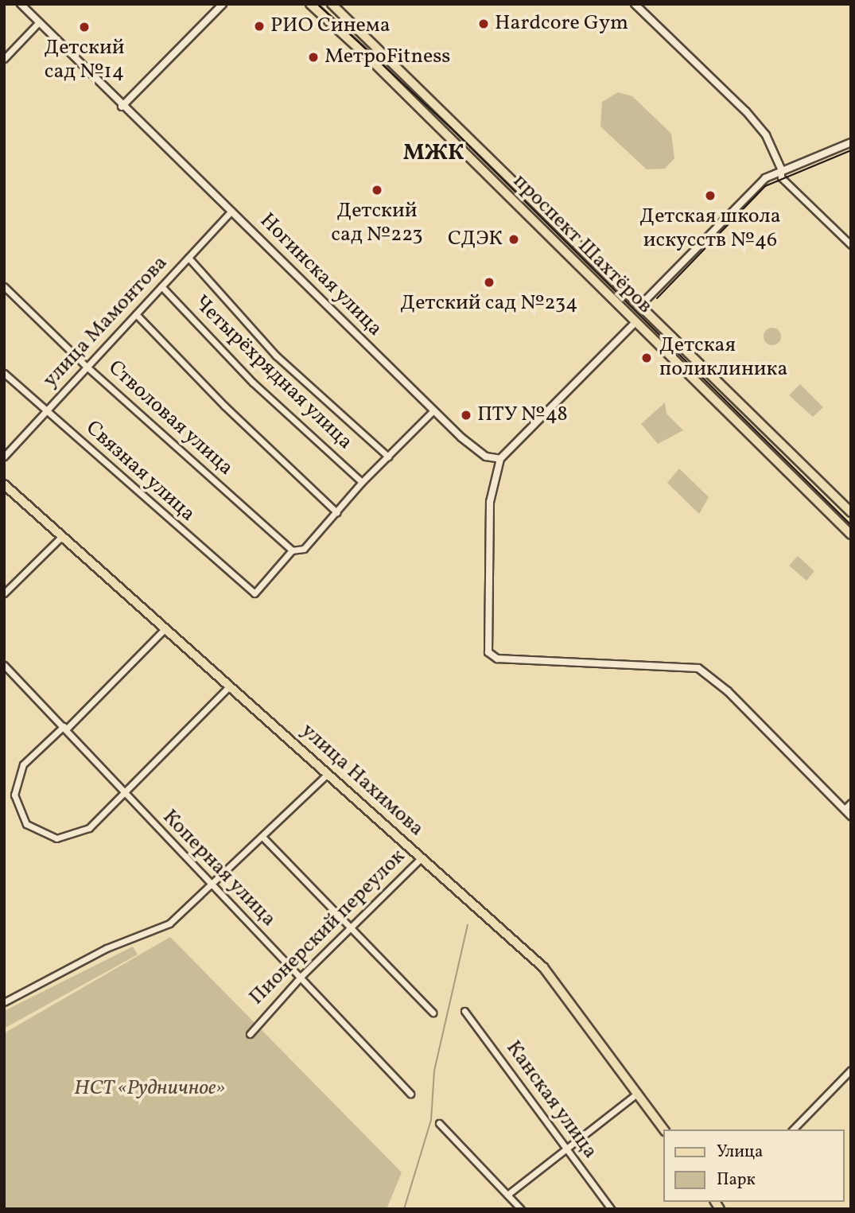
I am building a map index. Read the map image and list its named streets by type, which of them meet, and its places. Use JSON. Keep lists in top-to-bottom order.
{
  "streets": {
    "main road": ["проспект Шахтёров", "улица Нахимова"],
    "street": [
      "Ногинская улица",
      "улица Мамонтова",
      "Четырёхрядная улица",
      "Стволовая улица",
      "Связная улица",
      "Коперная улица",
      "Пионерский переулок",
      "Канская улица"
    ]
  },
  "crossings": [
    ["Ногинская улица", "улица Мамонтова"],
    ["улица Мамонтова", "Четырёхрядная улица"],
    ["улица Мамонтова", "Стволовая улица"],
    ["улица Мамонтова", "Связная улица"],
    ["Стволовая улица", "Связная улица"],
    ["улица Нахимова", "Пионерский переулок"],
    ["Коперная улица", "Пионерский переулок"]
  ],
  "districts": ["МЖК"],
  "parks": ["НСТ «Рудничное»"],
  "places": [
    "Hardcore Gym",
    "РИО Синема",
    "Детский сад №14",
    "МетроFitness",
    "Детский сад №223",
    "Детская школа искусств №46",
    "СДЭК",
    "Детский сад №234",
    "Детская поликлиника",
    "ПТУ №48"
  ],
  "legend": ["Улица", "Парк"]
}
